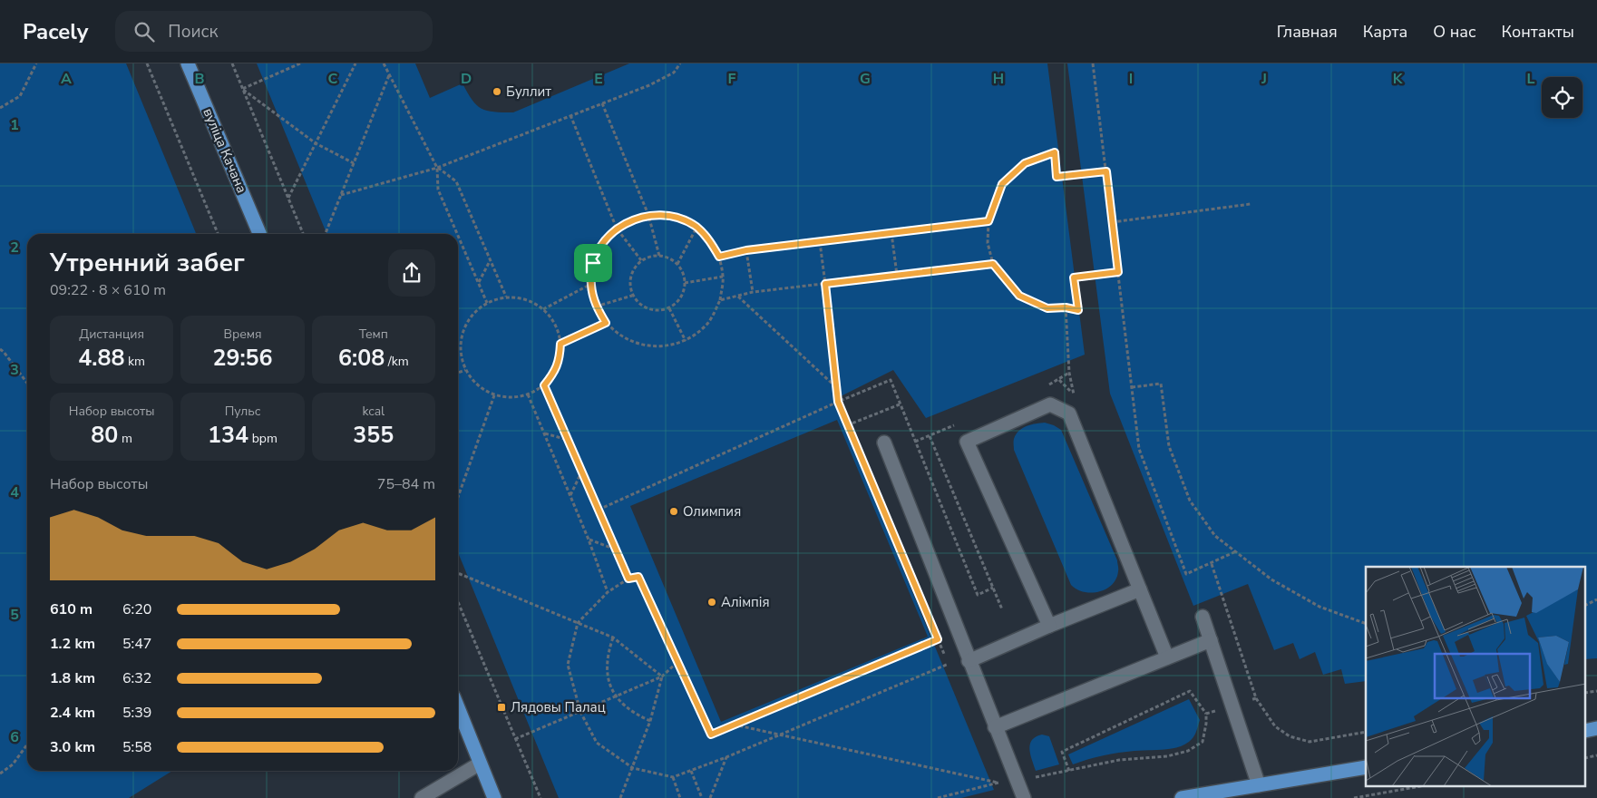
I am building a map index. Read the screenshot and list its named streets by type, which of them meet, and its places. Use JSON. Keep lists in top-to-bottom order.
{
  "streets": {
    "main road": ["вуліца Качана"]
  },
  "places": {
    "other": ["Буллит", "Олимпия", "Алімпія"],
    "transit": ["Лядовы Палац"]
  },
  "page": {
    "header": "Pacely",
    "search": "Поиск",
    "nav": [
      "Главная",
      "Карта",
      "О нас",
      "Контакты"
    ],
    "heading": ["Утренний забег", "09:22 · 8 × 610 m"],
    "stats": [
      ["Дистанция", "4.88 km"],
      ["Время", "29:56"],
      ["Темп", "6:08 /km"],
      ["Набор высоты", "80 m"],
      ["Пульс", "134 bpm"],
      ["kcal", "355"]
    ],
    "chart": ["Набор высоты", "75–84 m"],
    "list": [
      {
        "name": "610 m",
        "note": "6:20"
      },
      {
        "name": "1.2 km",
        "note": "5:47"
      },
      {
        "name": "1.8 km",
        "note": "6:32"
      },
      {
        "name": "2.4 km",
        "note": "5:39"
      },
      {
        "name": "3.0 km",
        "note": "5:58"
      }
    ]
  },
  "grid": {
    "columns": [
      "A",
      "B",
      "C",
      "D",
      "E",
      "F",
      "G",
      "H",
      "I",
      "J",
      "K",
      "L"
    ],
    "rows": [
      "1",
      "2",
      "3",
      "4",
      "5",
      "6"
    ]
  }
}
